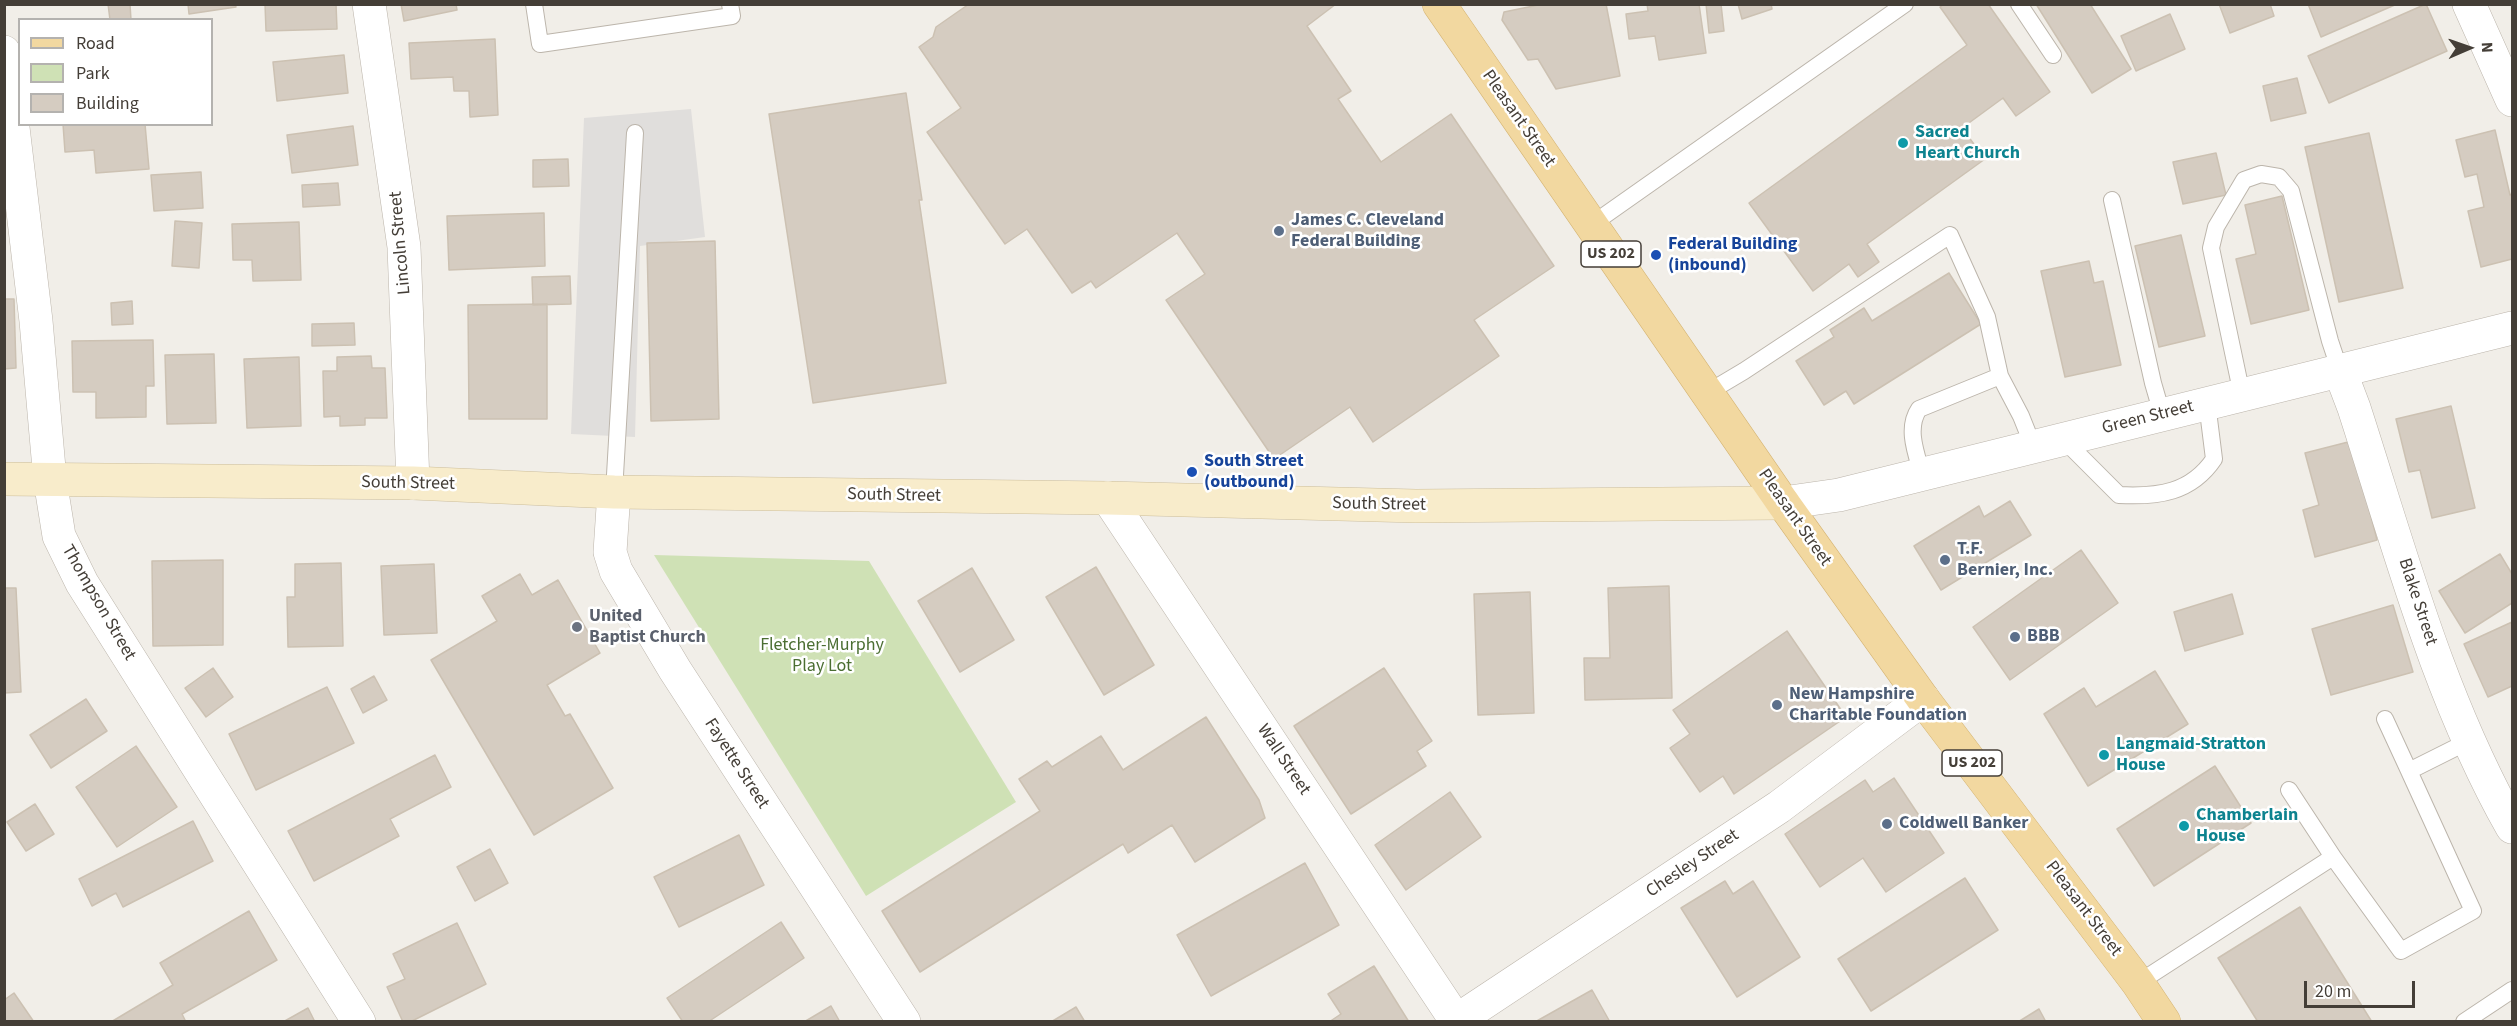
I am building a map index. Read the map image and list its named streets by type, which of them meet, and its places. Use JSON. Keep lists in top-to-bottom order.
{
  "streets": {
    "main road": ["Pleasant Street", "US 202", "South Street"],
    "street": [
      "Lincoln Street",
      "Green Street",
      "Blake Street",
      "Thompson Street",
      "Wall Street",
      "Fayette Street",
      "Chesley Street"
    ]
  },
  "crossings": [
    ["Pleasant Street", "Green Street"],
    ["Pleasant Street", "South Street"],
    ["Pleasant Street", "Chesley Street"],
    ["Lincoln Street", "South Street"],
    ["Green Street", "South Street"],
    ["Green Street", "Blake Street"],
    ["South Street", "Thompson Street"],
    ["South Street", "Wall Street"],
    ["South Street", "Fayette Street"],
    ["Wall Street", "Chesley Street"]
  ],
  "parks": ["Fletcher-Murphy Play Lot"],
  "places": [
    "Sacred Heart Church",
    "James C. Cleveland Federal Building",
    "Federal Building (inbound)",
    "South Street (outbound)",
    "T.F. Bernier, Inc.",
    "United Baptist Church",
    "BBB",
    "New Hampshire Charitable Foundation",
    "Langmaid-Stratton House",
    "Coldwell Banker",
    "Chamberlain House"
  ],
  "legend": ["Road", "Park", "Building"],
  "scale_bar": "20 m",
  "north": "right"
}
